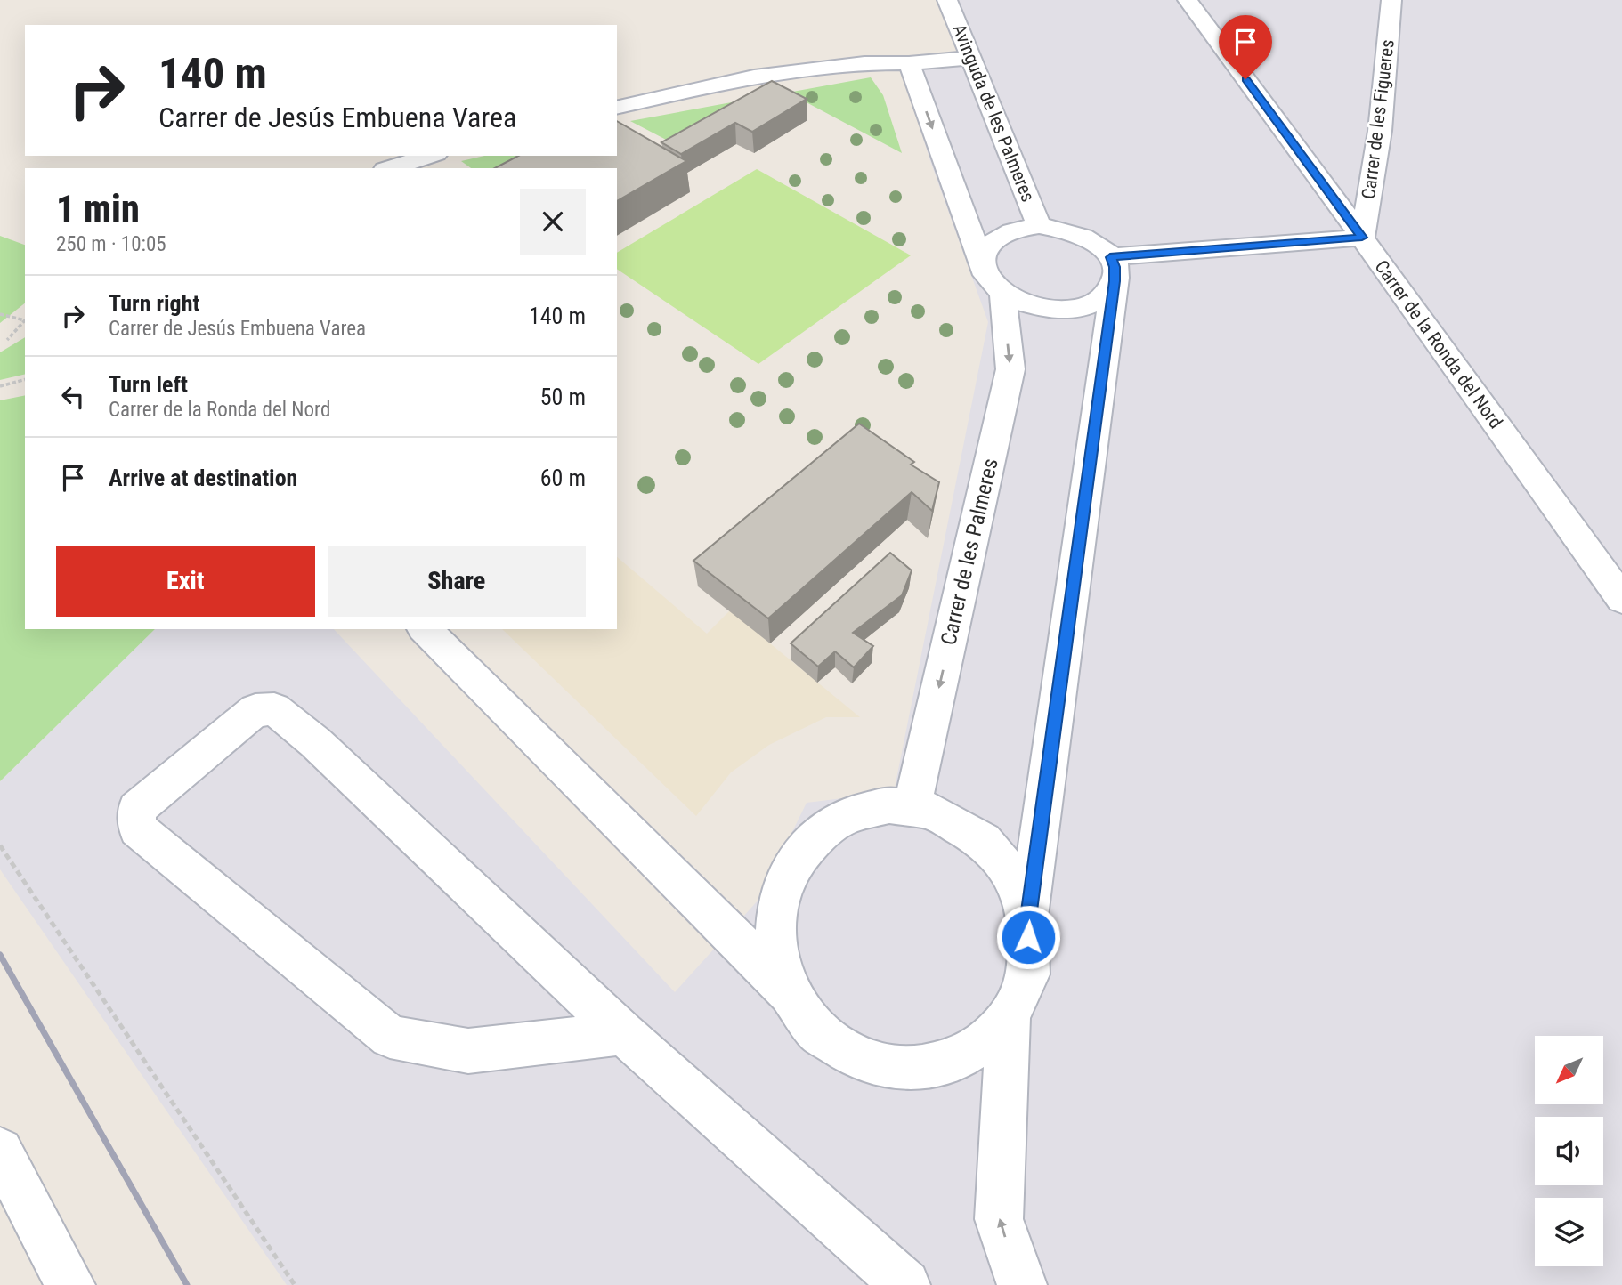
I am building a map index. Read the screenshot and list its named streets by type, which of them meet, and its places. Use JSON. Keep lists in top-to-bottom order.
{
  "streets": {
    "street": [
      "Avinguda de les Palmeres",
      "Carrer de les Figueres",
      "Carrer de la Ronda del Nord",
      "Carrer de les Palmeres"
    ]
  },
  "crossings": [
    ["Avinguda de les Palmeres", "Carrer de les Palmeres"],
    ["Carrer de les Figueres", "Carrer de la Ronda del Nord"]
  ],
  "north": "bottom left",
  "page": {
    "turn": ["140 m", "Carrer de Jesús Embuena Varea"],
    "heading": ["1 min", "250 m · 10:05"],
    "list": [
      {
        "name": "Turn right",
        "note": "Carrer de Jesús Embuena Varea",
        "value": "140 m"
      },
      {
        "name": "Turn left",
        "note": "Carrer de la Ronda del Nord",
        "value": "50 m"
      },
      {
        "name": "Arrive at destination",
        "value": "60 m"
      }
    ],
    "buttons": ["Exit", "Share"]
  }
}
